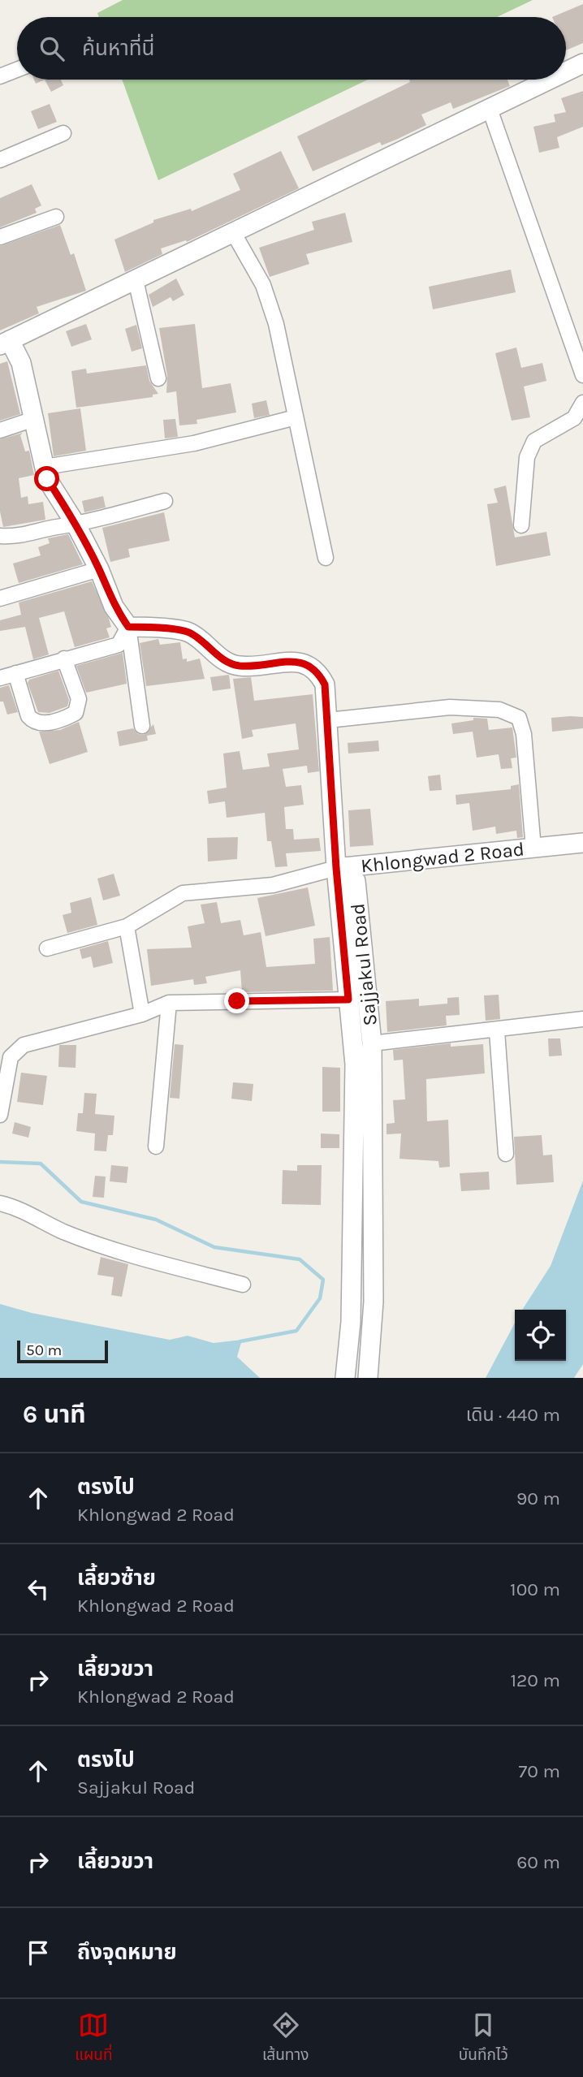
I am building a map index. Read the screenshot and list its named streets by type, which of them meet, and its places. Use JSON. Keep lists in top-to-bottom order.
{
  "streets": {
    "street": ["Khlongwad 2 Road", "Sajjakul Road"]
  },
  "crossings": [
    ["Khlongwad 2 Road", "Sajjakul Road"]
  ],
  "scale_bar": "50 m",
  "page": {
    "search": "ค้นหาที่นี่",
    "scale": "50 m",
    "heading": ["6 นาที", "เดิน · 440 m"],
    "list": [
      ["ตรงไป", "Khlongwad 2 Road", "90 m"],
      ["เลี้ยวซ้าย", "Khlongwad 2 Road", "100 m"],
      ["เลี้ยวขวา", "Khlongwad 2 Road", "120 m"],
      ["ตรงไป", "Sajjakul Road", "70 m"],
      ["เลี้ยวขวา", "60 m"],
      "ถึงจุดหมาย"
    ],
    "nav": ["แผนที่", "เส้นทาง", "บันทึกไว้"]
  }
}
